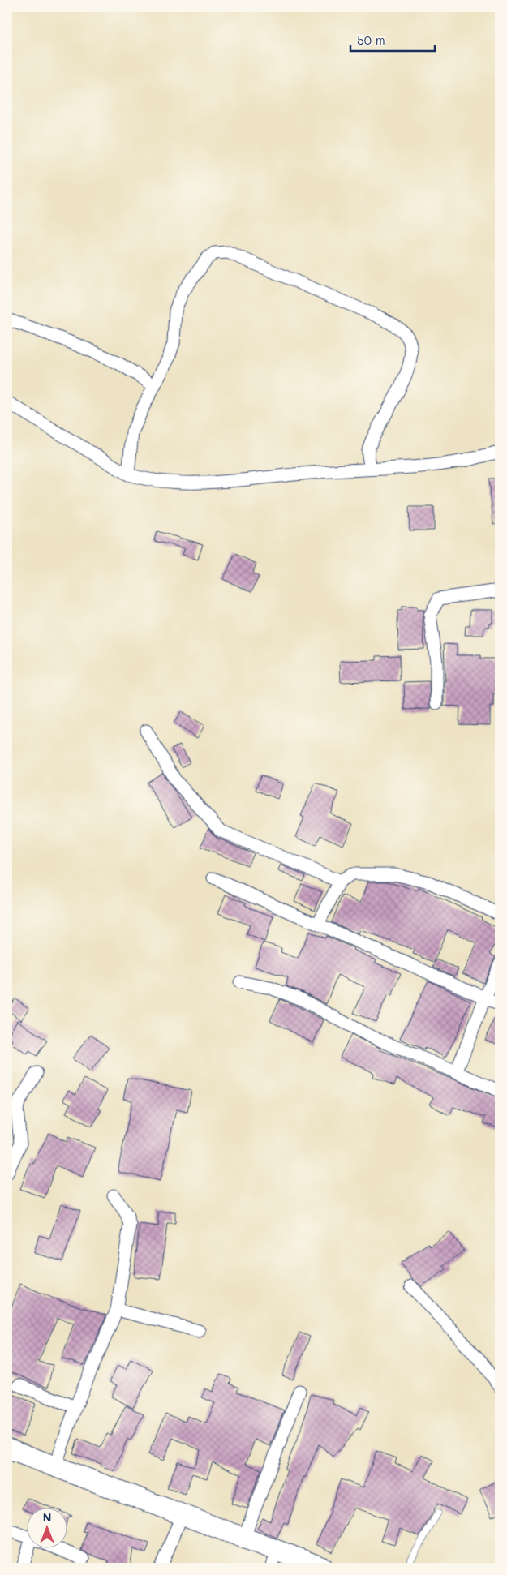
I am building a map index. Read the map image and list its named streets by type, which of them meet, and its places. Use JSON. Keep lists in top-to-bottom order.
{
  "scale_bar": "50 m",
  "north": "top"
}
